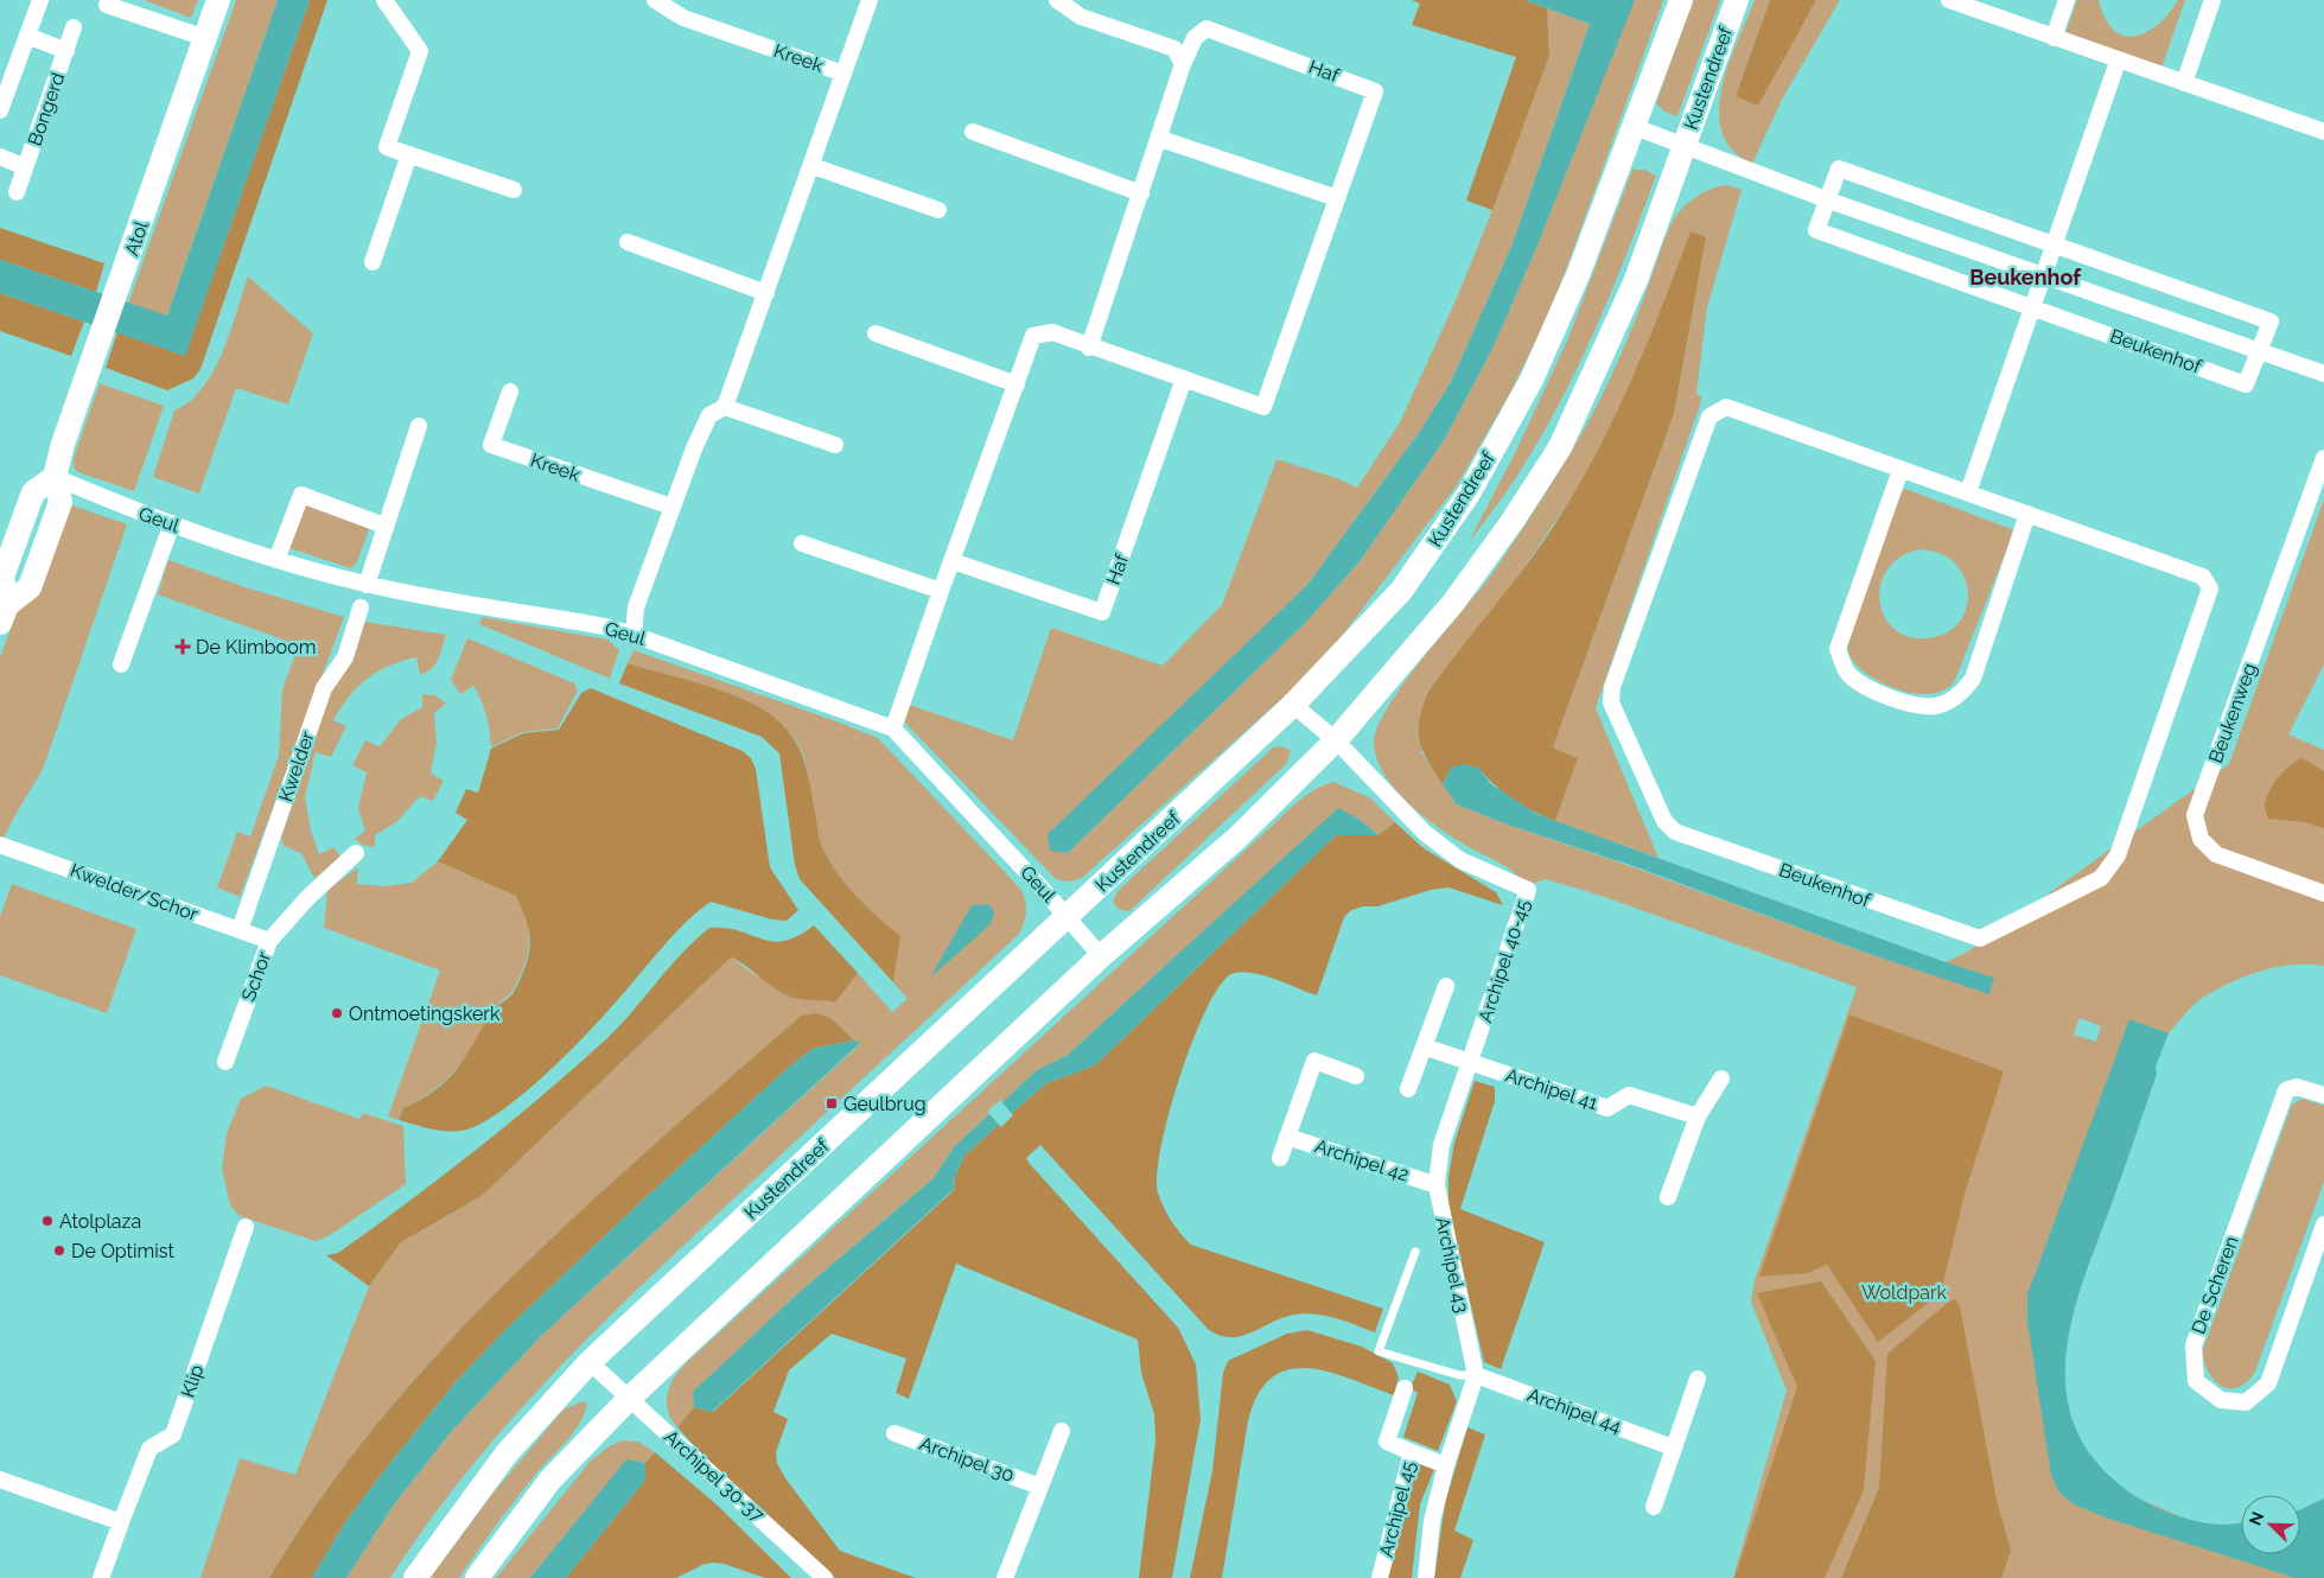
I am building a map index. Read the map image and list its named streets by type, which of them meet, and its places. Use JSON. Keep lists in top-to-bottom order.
{
  "streets": {
    "main road": ["Kustendreef", "Atol"],
    "street": [
      "Kreek",
      "Haf",
      "Bongerd",
      "Beukenhof",
      "Geul",
      "Beukenweg",
      "Kwelder",
      "Kwelder/Schor",
      "Archipel 40-45",
      "Schor",
      "Archipel 41",
      "Archipel 42",
      "Archipel 43",
      "De Scheren",
      "Klip",
      "Archipel 44",
      "Archipel 30",
      "Archipel 30-37",
      "Archipel 45"
    ]
  },
  "crossings": [
    ["Kreek", "Geul"],
    ["Haf", "Geul"],
    ["Kustendreef", "Beukenhof"],
    ["Kustendreef", "Geul"],
    ["Kustendreef", "Archipel 40-45"],
    ["Kustendreef", "Archipel 30-37"],
    ["Atol", "Geul"],
    ["Kwelder", "Kwelder/Schor"],
    ["Kwelder/Schor", "Schor"],
    ["Archipel 40-45", "Archipel 41"],
    ["Archipel 40-45", "Archipel 43"],
    ["Archipel 41", "Archipel 43"],
    ["Archipel 42", "Archipel 43"],
    ["Archipel 43", "Archipel 44"]
  ],
  "districts": ["Beukenhof"],
  "parks": ["Woldpark"],
  "places": {
    "health": ["De Klimboom"],
    "other": ["Ontmoetingskerk", "Atolplaza", "De Optimist"],
    "transit": ["Geulbrug"]
  },
  "north": "top left"
}
